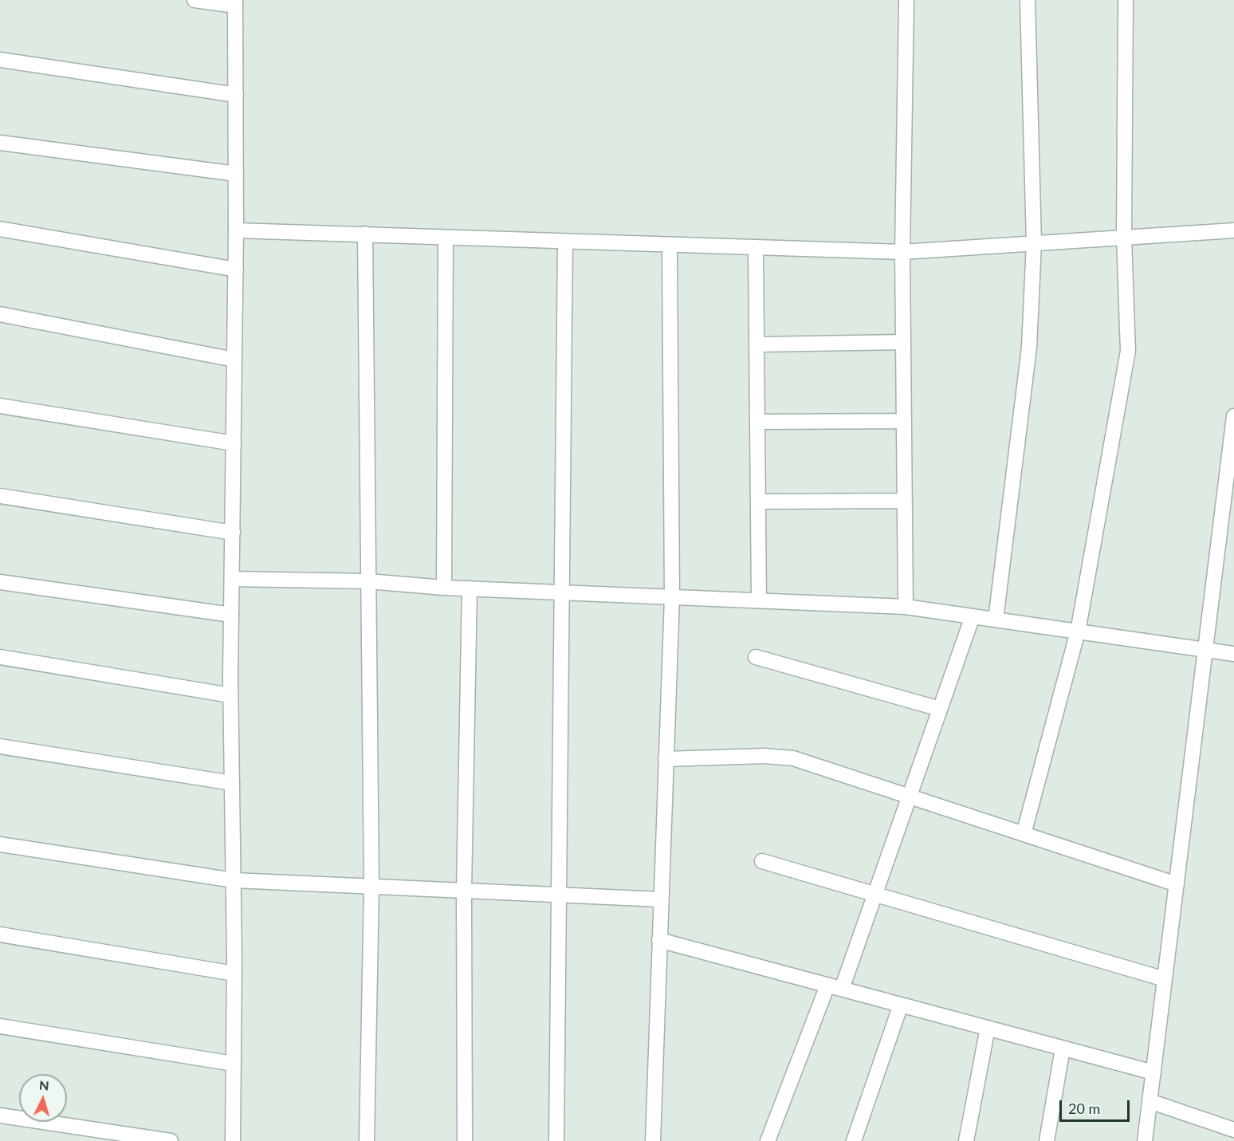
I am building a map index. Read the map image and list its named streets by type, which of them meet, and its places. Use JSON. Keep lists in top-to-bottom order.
{
  "scale_bar": "20 m",
  "north": "top"
}
